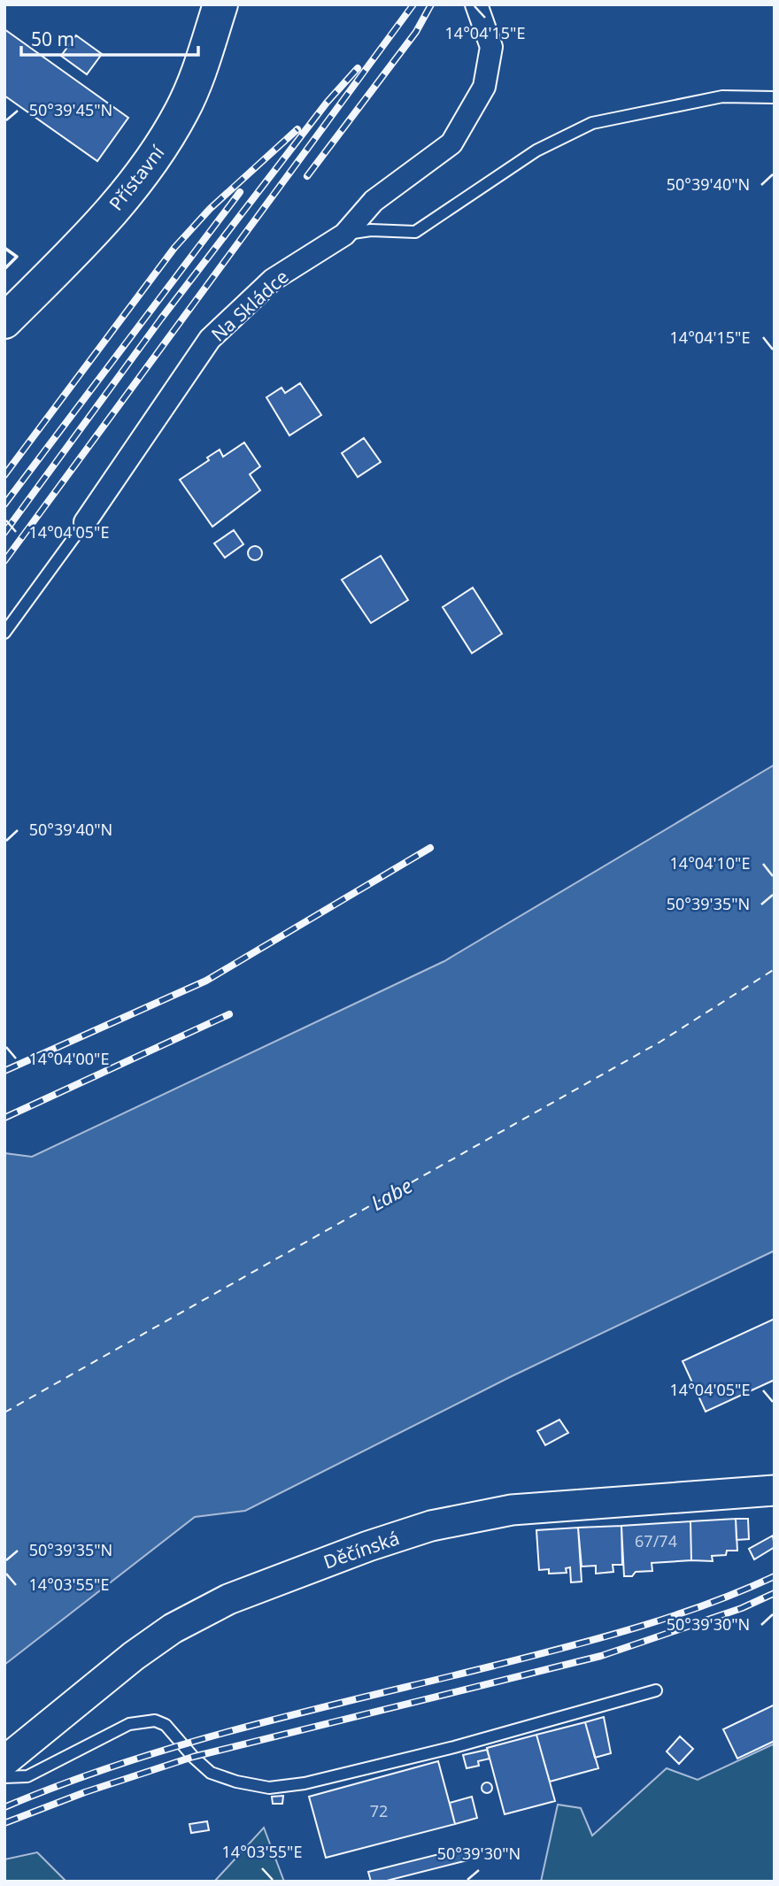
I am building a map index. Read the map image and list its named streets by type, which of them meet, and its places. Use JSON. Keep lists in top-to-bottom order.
{
  "streets": {
    "main road": ["Přístavní", "Děčínská"],
    "street": ["Na Skládce"]
  },
  "water": ["Labe"],
  "house_numbers": ["67/74", "72"],
  "scale_bar": "50 m",
  "coordinates": [
    "14°04'15\"E",
    "50°39'45\"N",
    "50°39'40\"N",
    "14°04'05\"E",
    "14°04'10\"E",
    "50°39'35\"N",
    "14°04'00\"E",
    "14°03'55\"E",
    "50°39'30\"N"
  ]
}
